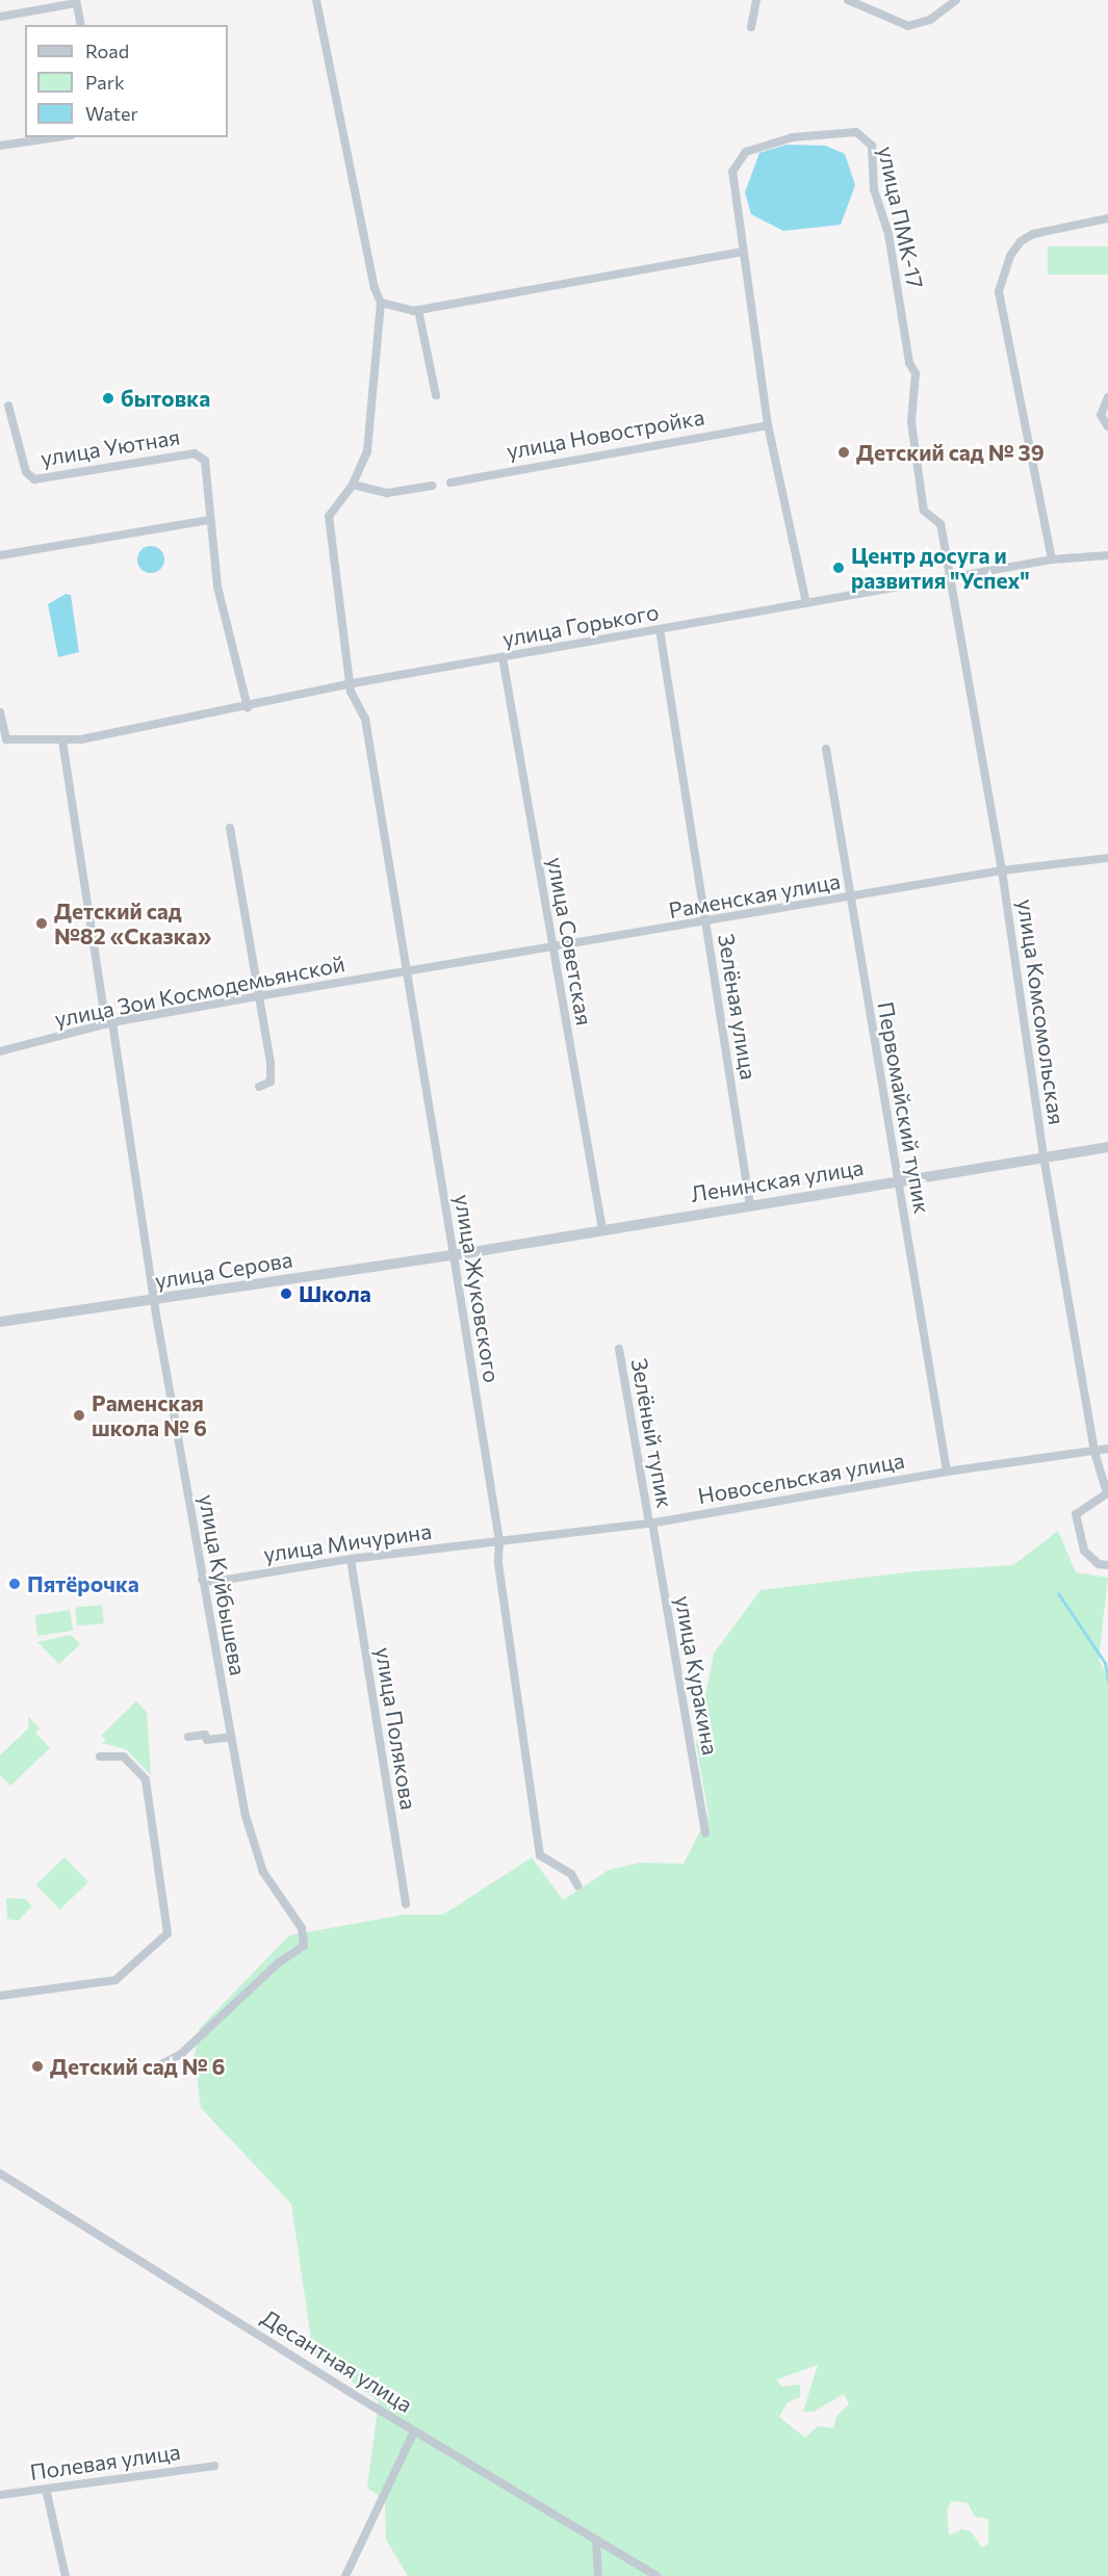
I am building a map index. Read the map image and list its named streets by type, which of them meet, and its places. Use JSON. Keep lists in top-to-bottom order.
{
  "streets": {
    "street": [
      "улица ПМК-17",
      "улица Новостройка",
      "улица Уютная",
      "улица Горького",
      "Раменская улица",
      "улица Советская",
      "улица Зои Космодемьянской",
      "Зелёная улица",
      "улица Комсомольская",
      "Первомайский тупик",
      "Ленинская улица",
      "улица Серова",
      "улица Жуковского",
      "Зелёный тупик",
      "Новосельская улица",
      "улица Мичурина",
      "улица Куйбышева",
      "улица Куракина",
      "улица Полякова",
      "Десантная улица",
      "Полевая улица"
    ]
  },
  "crossings": [
    ["улица ПМК-17", "улица Новостройка"],
    ["улица ПМК-17", "улица Горького"],
    ["улица ПМК-17", "улица Комсомольская"],
    ["улица Уютная", "улица Горького"],
    ["улица Горького", "улица Советская"],
    ["улица Горького", "Зелёная улица"],
    ["улица Горького", "улица Комсомольская"],
    ["улица Горького", "улица Жуковского"],
    ["Раменская улица", "улица Советская"],
    ["Раменская улица", "улица Зои Космодемьянской"],
    ["Раменская улица", "Зелёная улица"],
    ["Раменская улица", "улица Комсомольская"],
    ["Раменская улица", "Первомайский тупик"],
    ["Раменская улица", "улица Жуковского"],
    ["улица Советская", "Ленинская улица"],
    ["улица Зои Космодемьянской", "улица Жуковского"],
    ["улица Зои Космодемьянской", "улица Куйбышева"],
    ["Зелёная улица", "Ленинская улица"],
    ["улица Комсомольская", "Ленинская улица"],
    ["улица Комсомольская", "Новосельская улица"],
    ["Первомайский тупик", "Ленинская улица"],
    ["Первомайский тупик", "Новосельская улица"],
    ["Ленинская улица", "улица Серова"],
    ["Ленинская улица", "улица Жуковского"],
    ["улица Серова", "улица Жуковского"],
    ["улица Серова", "улица Куйбышева"],
    ["улица Жуковского", "Новосельская улица"],
    ["улица Жуковского", "улица Мичурина"],
    ["Зелёный тупик", "Новосельская улица"],
    ["Зелёный тупик", "улица Куракина"],
    ["Новосельская улица", "улица Мичурина"],
    ["Новосельская улица", "улица Куракина"],
    ["улица Мичурина", "улица Куйбышева"],
    ["улица Мичурина", "улица Полякова"]
  ],
  "places": [
    "бытовка",
    "Детский сад № 39",
    "Центр досуга и развития \"Успех\"",
    "Детский сад №82 «Сказка»",
    "Школа",
    "Раменская школа № 6",
    "Пятёрочка",
    "Детский сад № 6"
  ],
  "legend": ["Road", "Park", "Water"]
}
